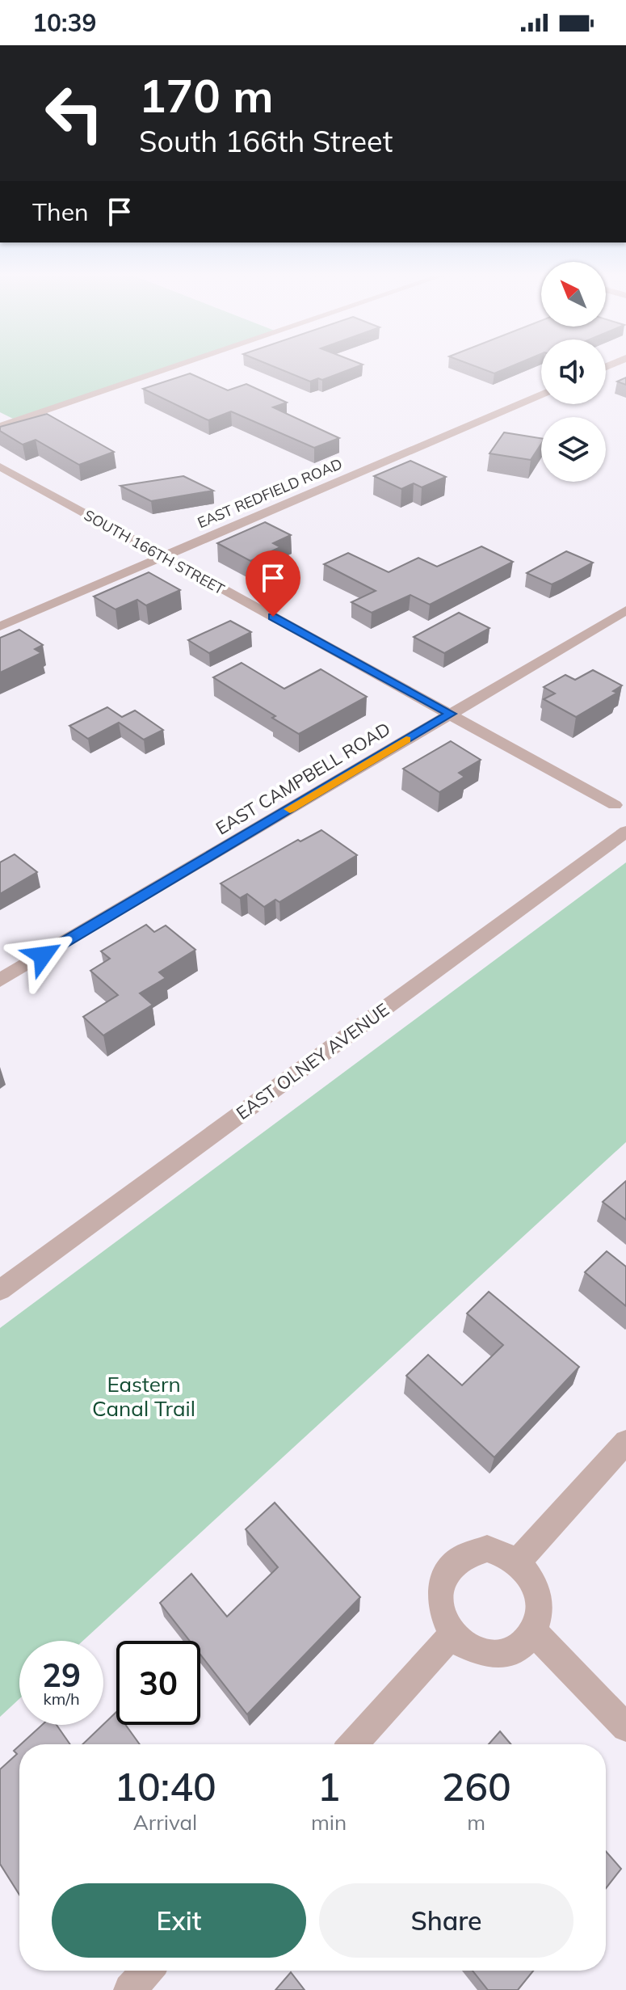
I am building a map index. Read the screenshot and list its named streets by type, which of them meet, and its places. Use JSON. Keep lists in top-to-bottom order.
{
  "streets": {
    "street": [
      "EAST REDFIELD ROAD",
      "SOUTH 166TH STREET",
      "EAST CAMPBELL ROAD",
      "EAST OLNEY AVENUE"
    ]
  },
  "crossings": [
    ["EAST REDFIELD ROAD", "SOUTH 166TH STREET"],
    ["SOUTH 166TH STREET", "EAST CAMPBELL ROAD"]
  ],
  "parks": ["Eastern Canal Trail"],
  "north": "top left",
  "page": {
    "status": "10:39",
    "turn": ["170 m", "South 166th Street"],
    "then": "Then",
    "speed": "29 km/h",
    "limit": "30",
    "eta": [
      "10:40",
      "Arrival",
      "1",
      "min",
      "260",
      "m"
    ],
    "buttons": ["Exit", "Share"]
  }
}
